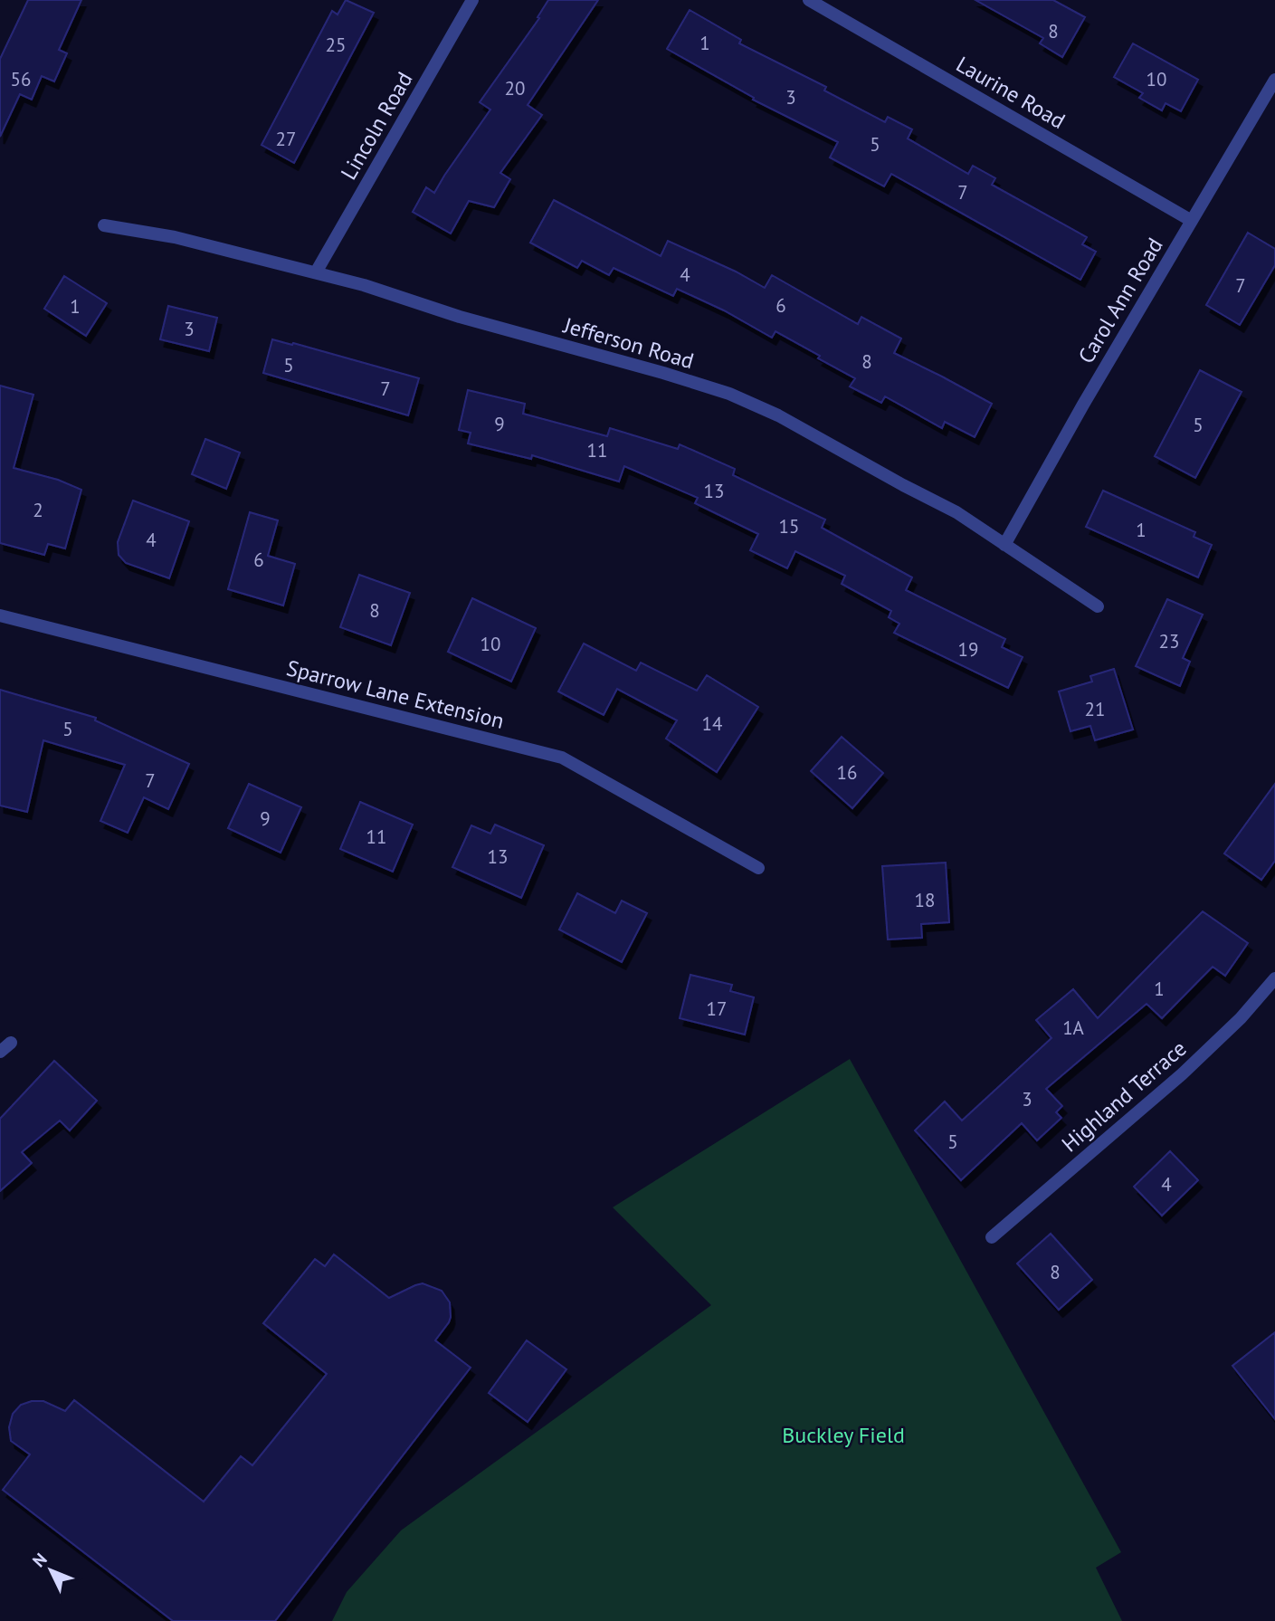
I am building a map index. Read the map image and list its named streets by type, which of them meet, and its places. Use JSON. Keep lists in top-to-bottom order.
{
  "streets": {
    "street": [
      "Laurine Road",
      "Lincoln Road",
      "Carol Ann Road",
      "Jefferson Road",
      "Sparrow Lane Extension",
      "Highland Terrace"
    ]
  },
  "crossings": [
    ["Laurine Road", "Carol Ann Road"],
    ["Lincoln Road", "Jefferson Road"],
    ["Carol Ann Road", "Jefferson Road"]
  ],
  "parks": ["Buckley Field"],
  "house_numbers": [
    "8",
    "1",
    "25",
    "56",
    "10",
    "20",
    "3",
    "27",
    "5",
    "7",
    "4",
    "7",
    "6",
    "1",
    "3",
    "8",
    "5",
    "7",
    "9",
    "5",
    "11",
    "13",
    "2",
    "15",
    "1",
    "4",
    "6",
    "8",
    "23",
    "10",
    "19",
    "21",
    "14",
    "5",
    "16",
    "7",
    "9",
    "11",
    "13",
    "18",
    "1",
    "17",
    "1A",
    "3",
    "5",
    "4",
    "8"
  ],
  "north": "top left"
}
